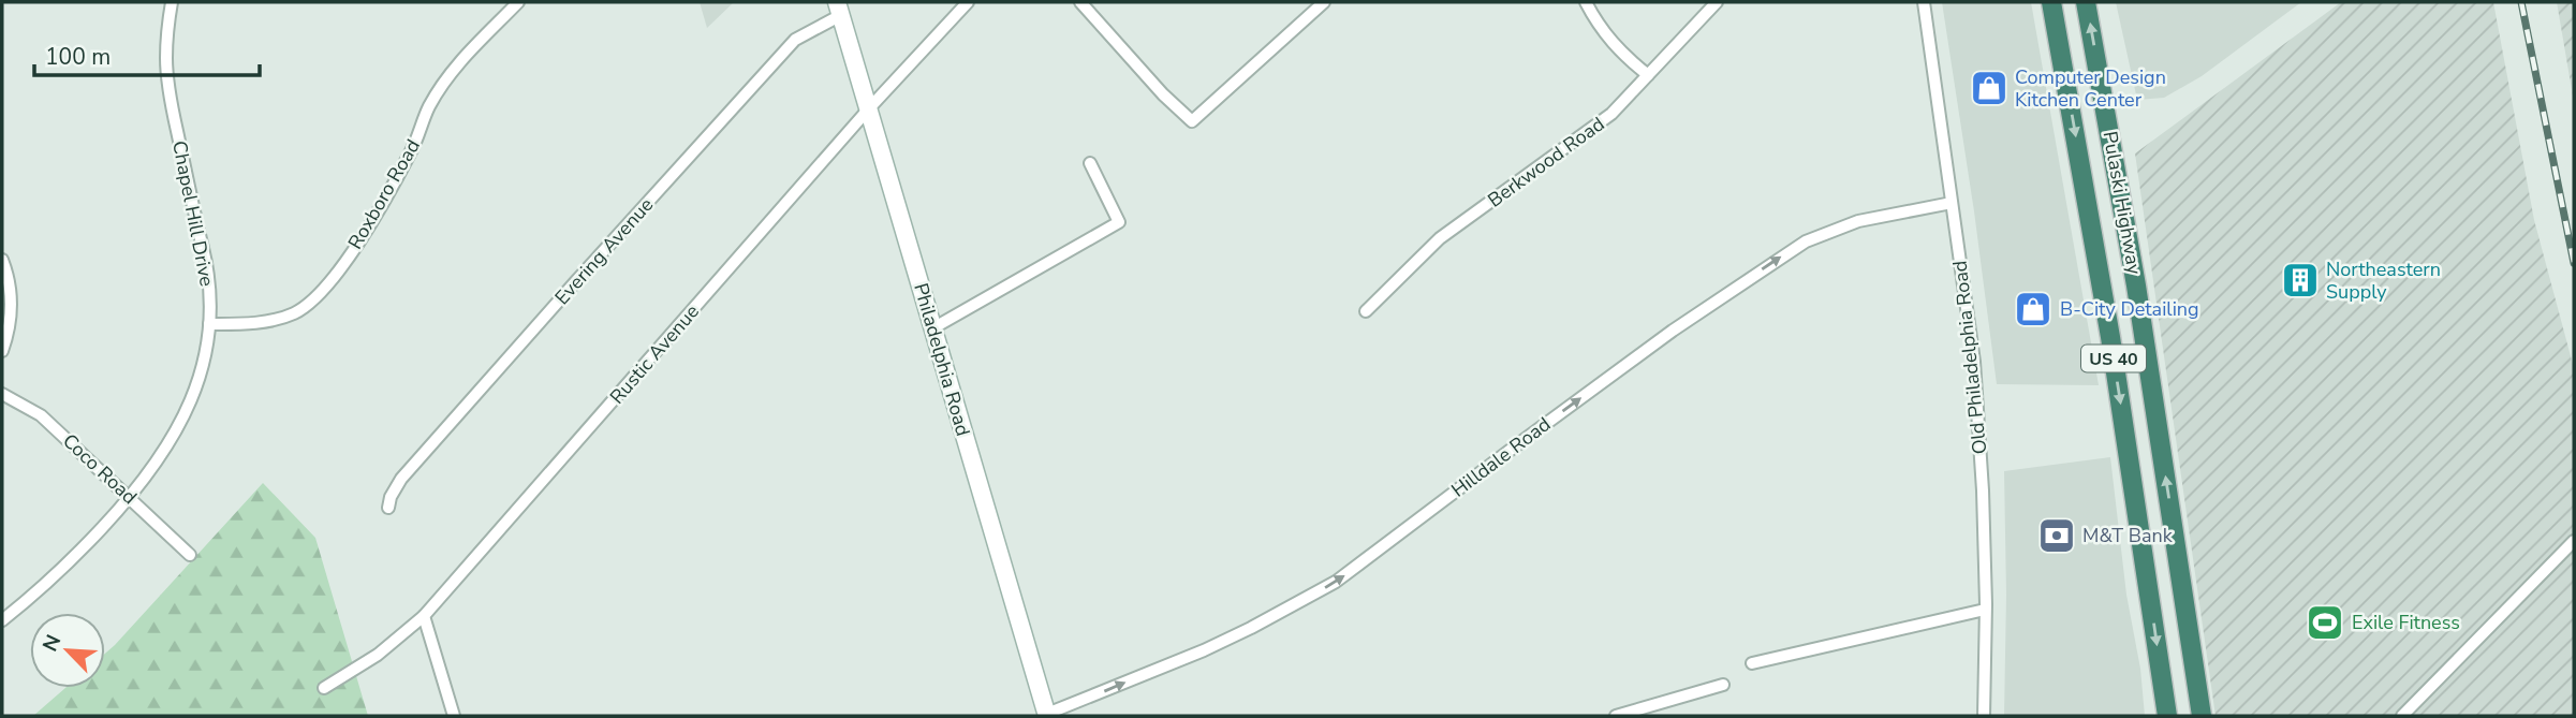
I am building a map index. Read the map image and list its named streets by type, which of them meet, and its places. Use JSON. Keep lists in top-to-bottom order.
{
  "streets": {
    "highway": ["Pulaski Highway", "US 40"],
    "main road": ["Philadelphia Road"],
    "street": [
      "Berkwood Road",
      "Roxboro Road",
      "Chapel Hill Drive",
      "Evering Avenue",
      "Rustic Avenue",
      "Old Philadelphia Road",
      "Hilldale Road",
      "Coco Road"
    ]
  },
  "crossings": [
    ["Roxboro Road", "Chapel Hill Drive"],
    ["Chapel Hill Drive", "Coco Road"],
    ["Evering Avenue", "Philadelphia Road"],
    ["Rustic Avenue", "Philadelphia Road"],
    ["Old Philadelphia Road", "Hilldale Road"],
    ["Philadelphia Road", "Hilldale Road"]
  ],
  "one_way": ["Hilldale Road"],
  "places": {
    "shop": ["Computer Design Kitchen Center", "B-City Detailing"],
    "building": ["Northeastern Supply"],
    "bank": ["M&T Bank"],
    "sports": ["Exile Fitness"]
  },
  "scale_bar": "100 m",
  "north": "top left"
}
